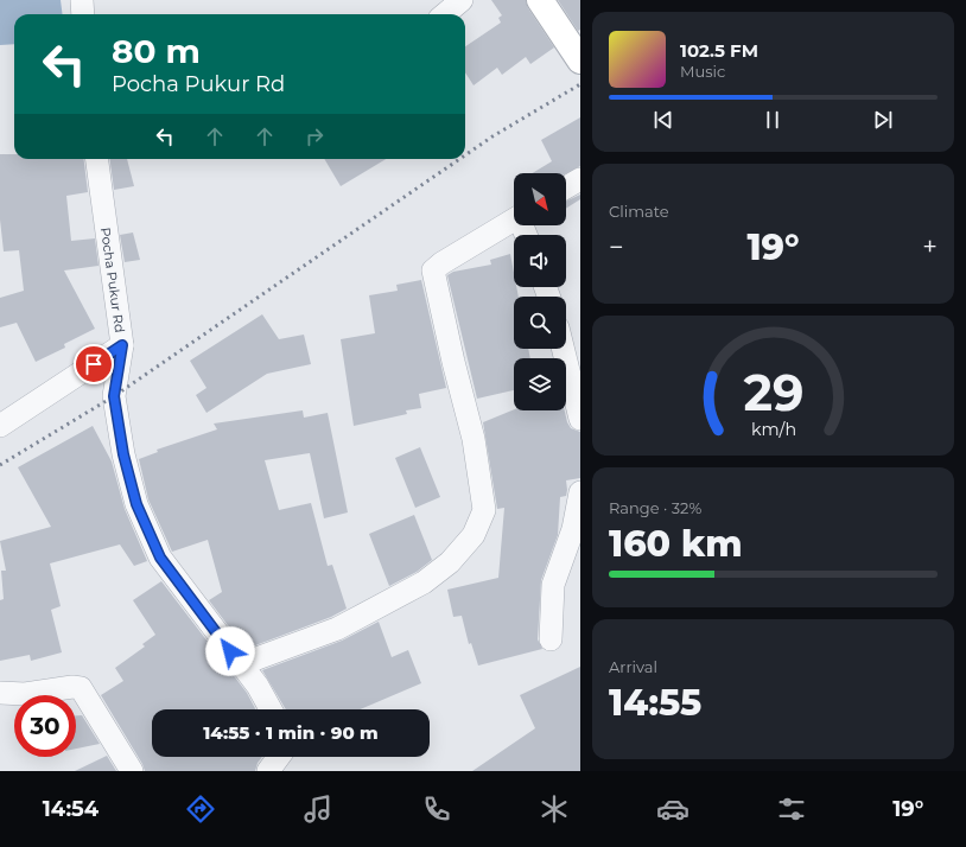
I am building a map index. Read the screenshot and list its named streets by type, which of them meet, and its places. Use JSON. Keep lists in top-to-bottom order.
{
  "streets": {
    "street": ["Pocha Pukur Rd"]
  },
  "north": "bottom right",
  "page": {
    "turn": ["80 m", "Pocha Pukur Rd"],
    "song": ["102.5 FM", "Music"],
    "tile": [
      "Climate",
      ["Range · 32%", "160 km"],
      ["Arrival", "14:55"]
    ],
    "heat": ["−", "19°", "+"],
    "limit": "30",
    "trip": "14:55 · 1 min · 90 m",
    "tabs": ["14:54", "19°"],
    "gauge": ["29", "km/h"]
  }
}
